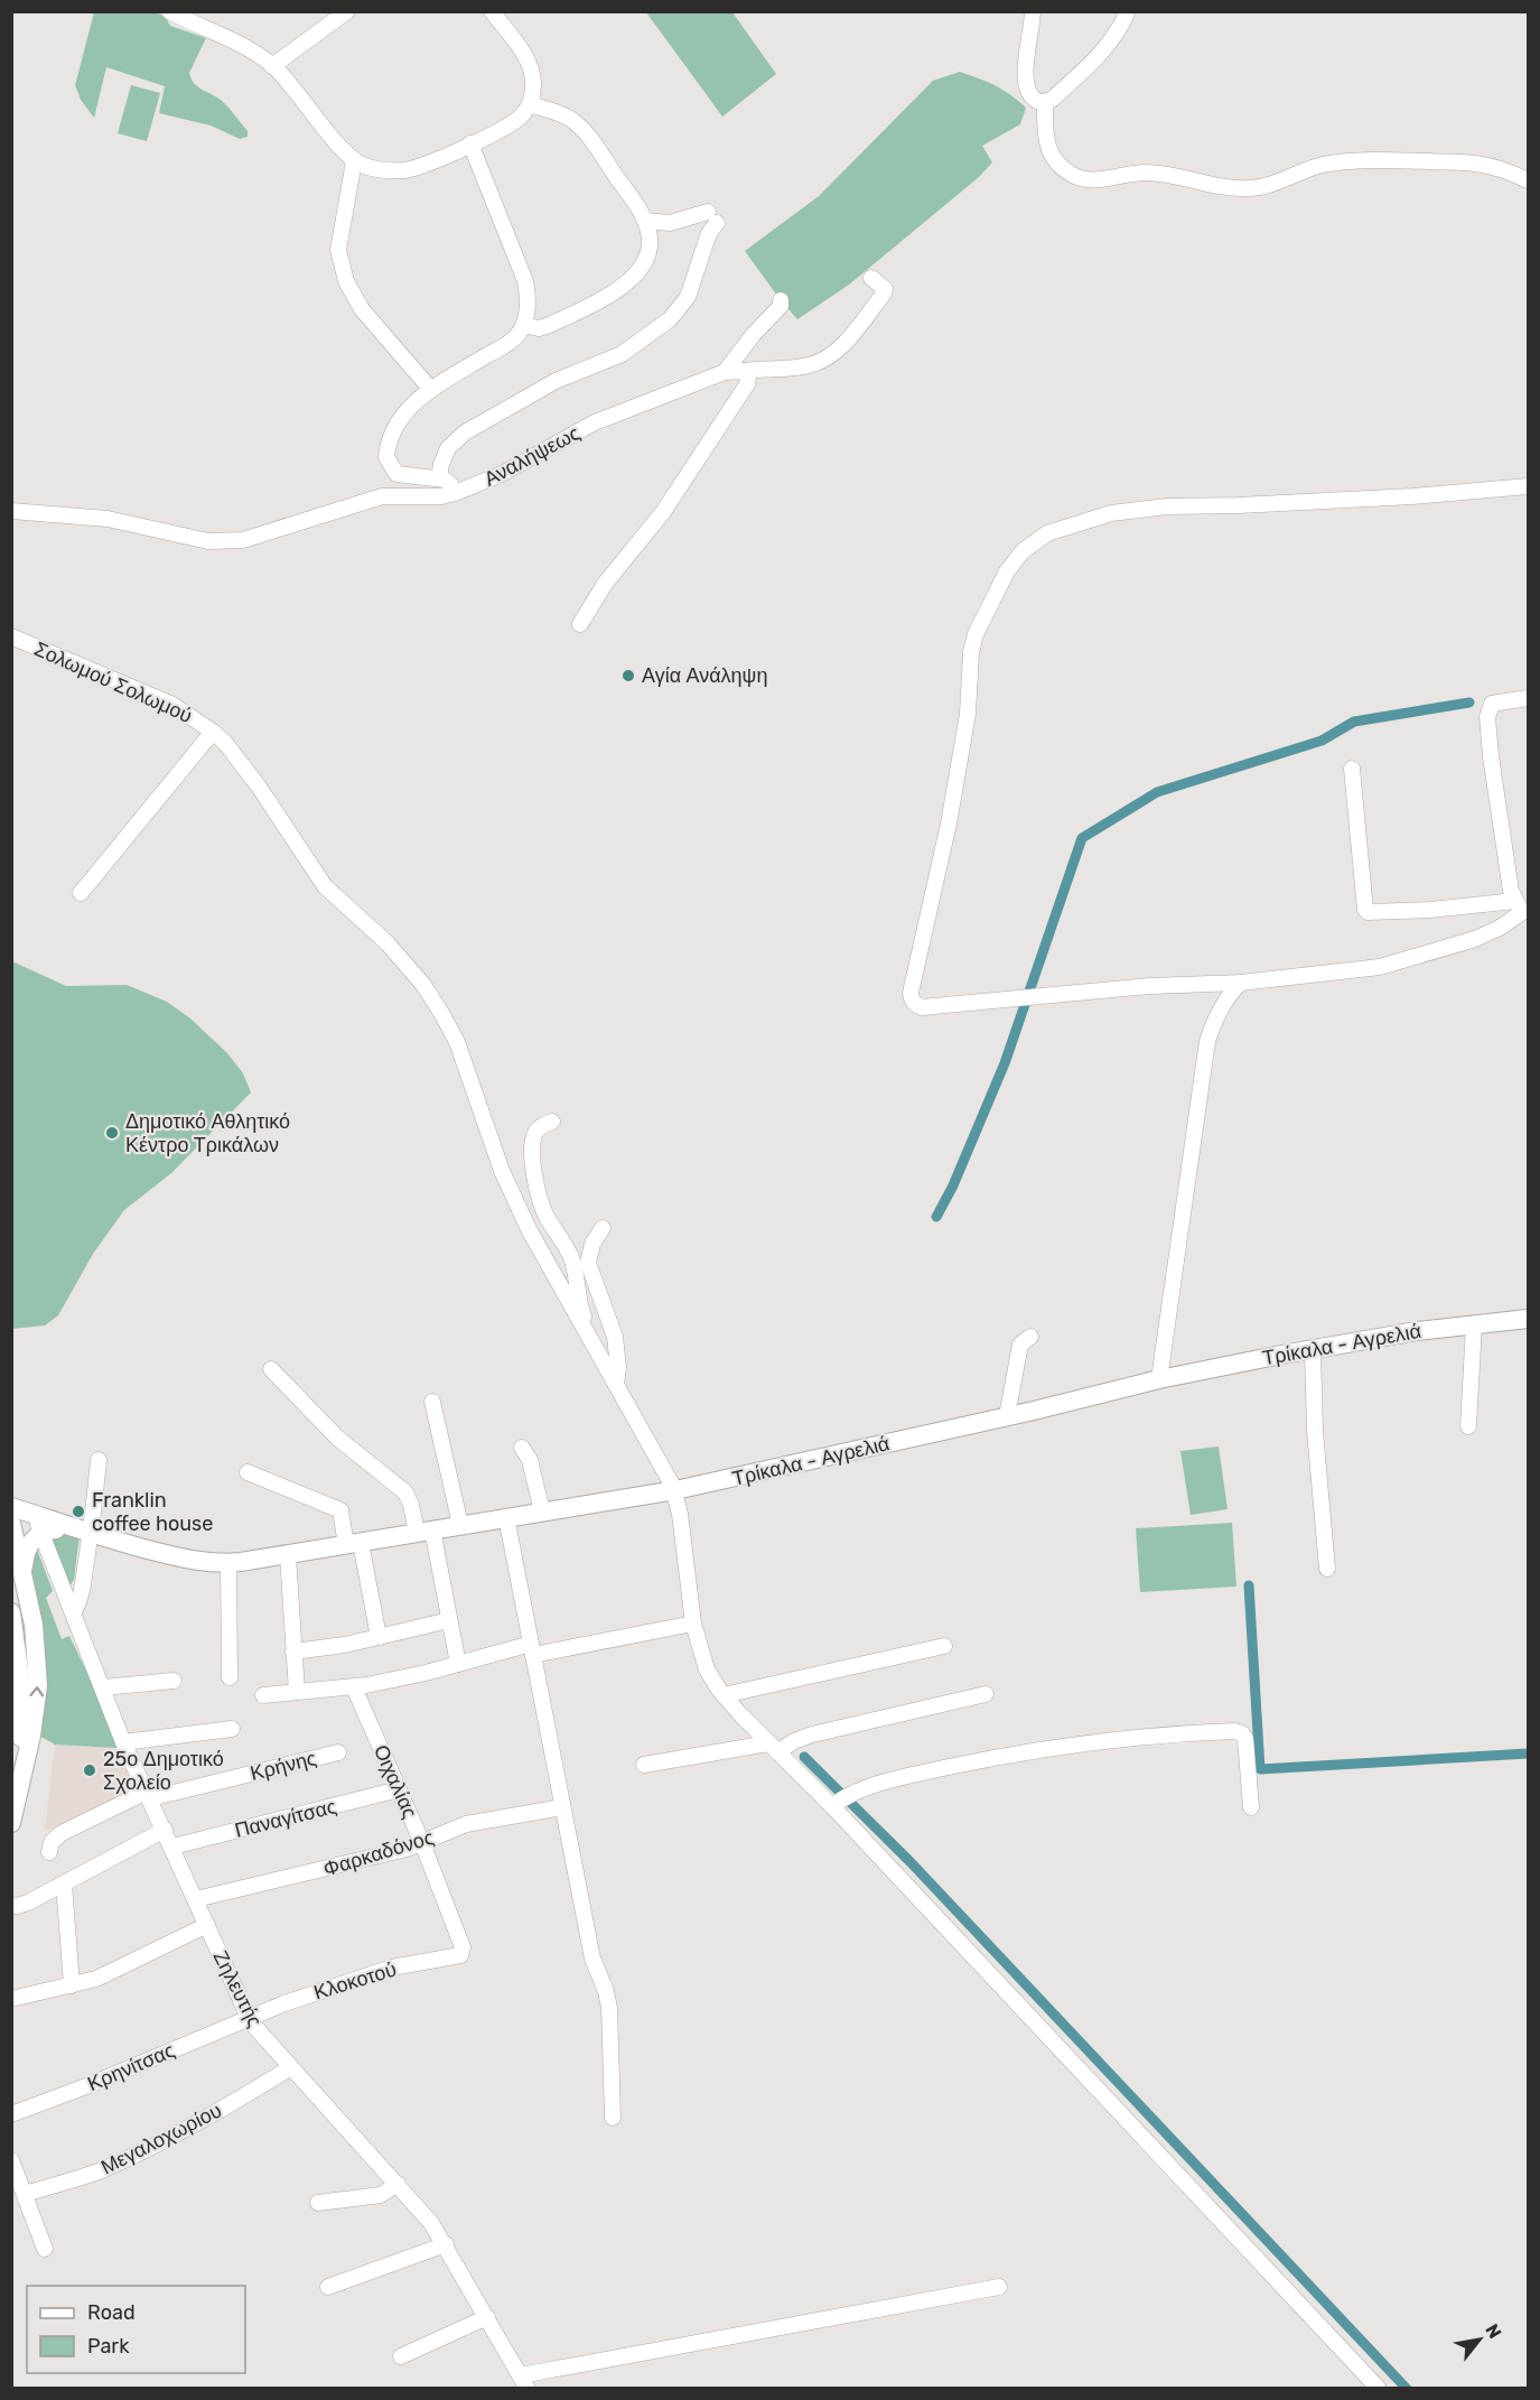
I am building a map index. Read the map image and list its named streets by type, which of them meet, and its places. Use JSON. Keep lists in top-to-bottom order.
{
  "streets": {
    "main road": ["Τρίκαλα - Αγρελιά"],
    "street": [
      "Αναλήψεως",
      "Σολωμού Σολωμού",
      "Κρήνης",
      "Οιχαλίας",
      "Παναγίτσας",
      "Φαρκαδόνος",
      "Κλοκοτού",
      "Ζηλευτής",
      "Κρηνίτσας",
      "Μεγαλοχωρίου"
    ]
  },
  "crossings": [
    ["Τρίκαλα - Αγρελιά", "Ζηλευτής"],
    ["Κρήνης", "Ζηλευτής"],
    ["Οιχαλίας", "Παναγίτσας"],
    ["Οιχαλίας", "Φαρκαδόνος"],
    ["Οιχαλίας", "Κλοκοτού"],
    ["Παναγίτσας", "Ζηλευτής"],
    ["Φαρκαδόνος", "Ζηλευτής"],
    ["Κλοκοτού", "Ζηλευτής"],
    ["Κλοκοτού", "Κρηνίτσας"],
    ["Ζηλευτής", "Κρηνίτσας"],
    ["Ζηλευτής", "Μεγαλοχωρίου"]
  ],
  "places": [
    "Αγία Ανάληψη",
    "Δημοτικό Αθλητικό Κέντρο Τρικάλων",
    "Franklin coffee house",
    "25ο Δημοτικό Σχολείο"
  ],
  "legend": ["Road", "Park"],
  "north": "top right"
}
